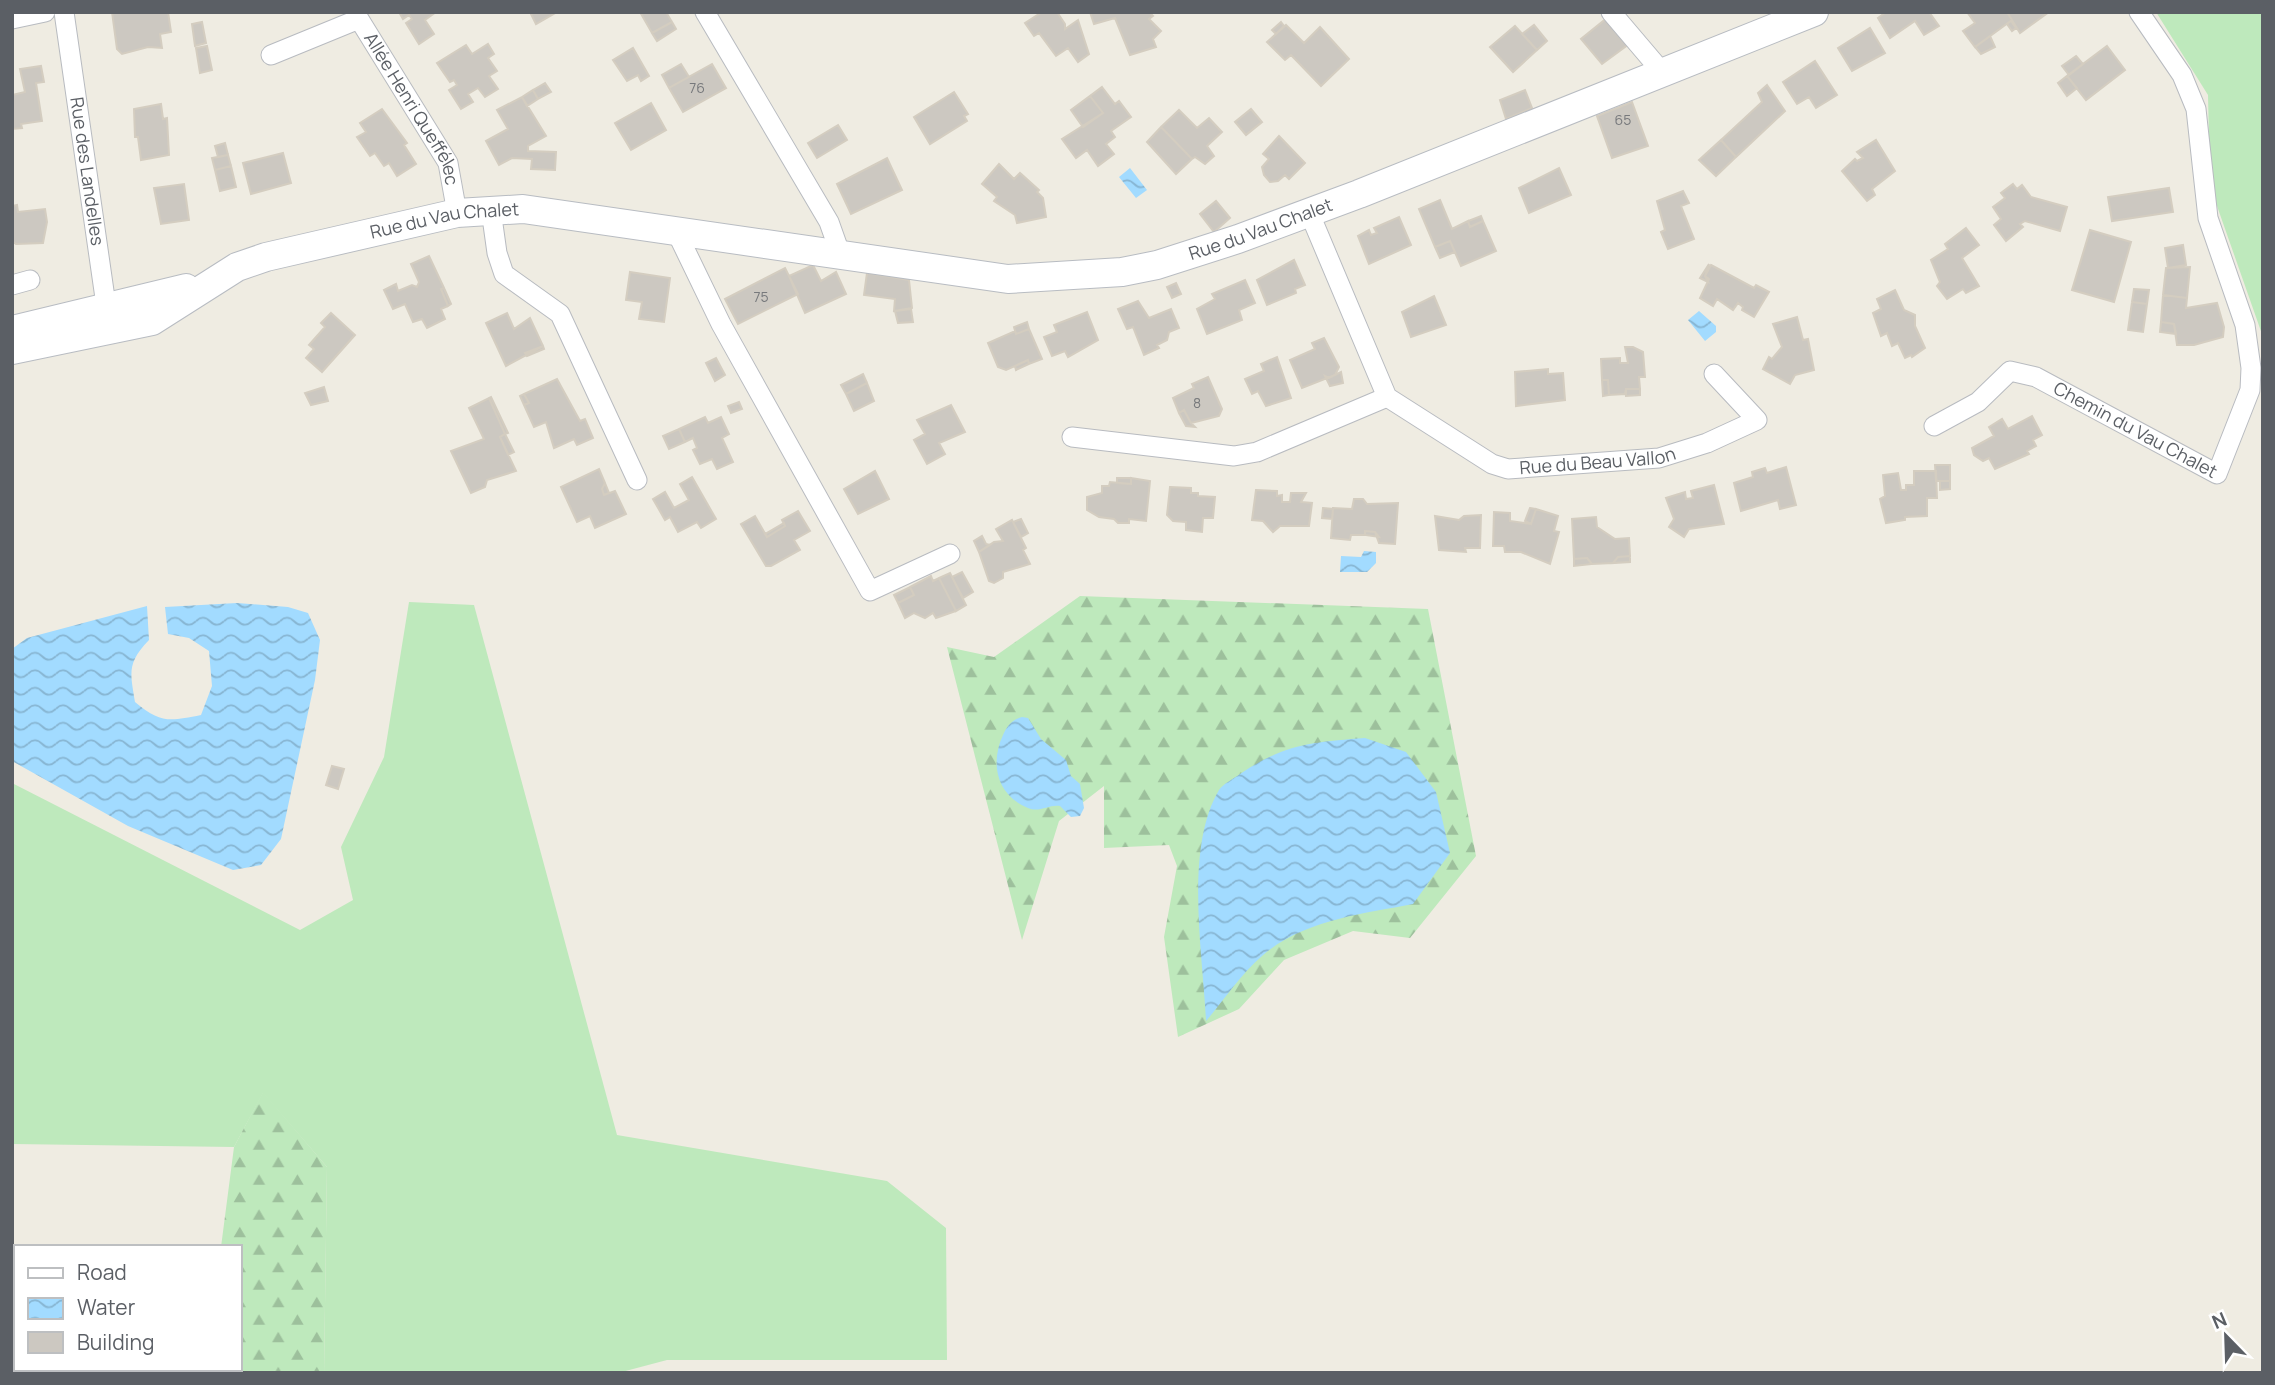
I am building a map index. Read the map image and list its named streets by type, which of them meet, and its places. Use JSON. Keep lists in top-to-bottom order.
{
  "streets": {
    "street": [
      "Allée Henri Queffélec",
      "Rue des Landelles",
      "Rue du Vau Chalet",
      "Chemin du Vau Chalet",
      "Rue du Beau Vallon"
    ]
  },
  "crossings": [
    ["Allée Henri Queffélec", "Rue du Vau Chalet"],
    ["Rue des Landelles", "Rue du Vau Chalet"]
  ],
  "house_numbers": [
    "76",
    "65",
    "75",
    "8"
  ],
  "legend": ["Road", "Water", "Building"],
  "north": "top left"
}
